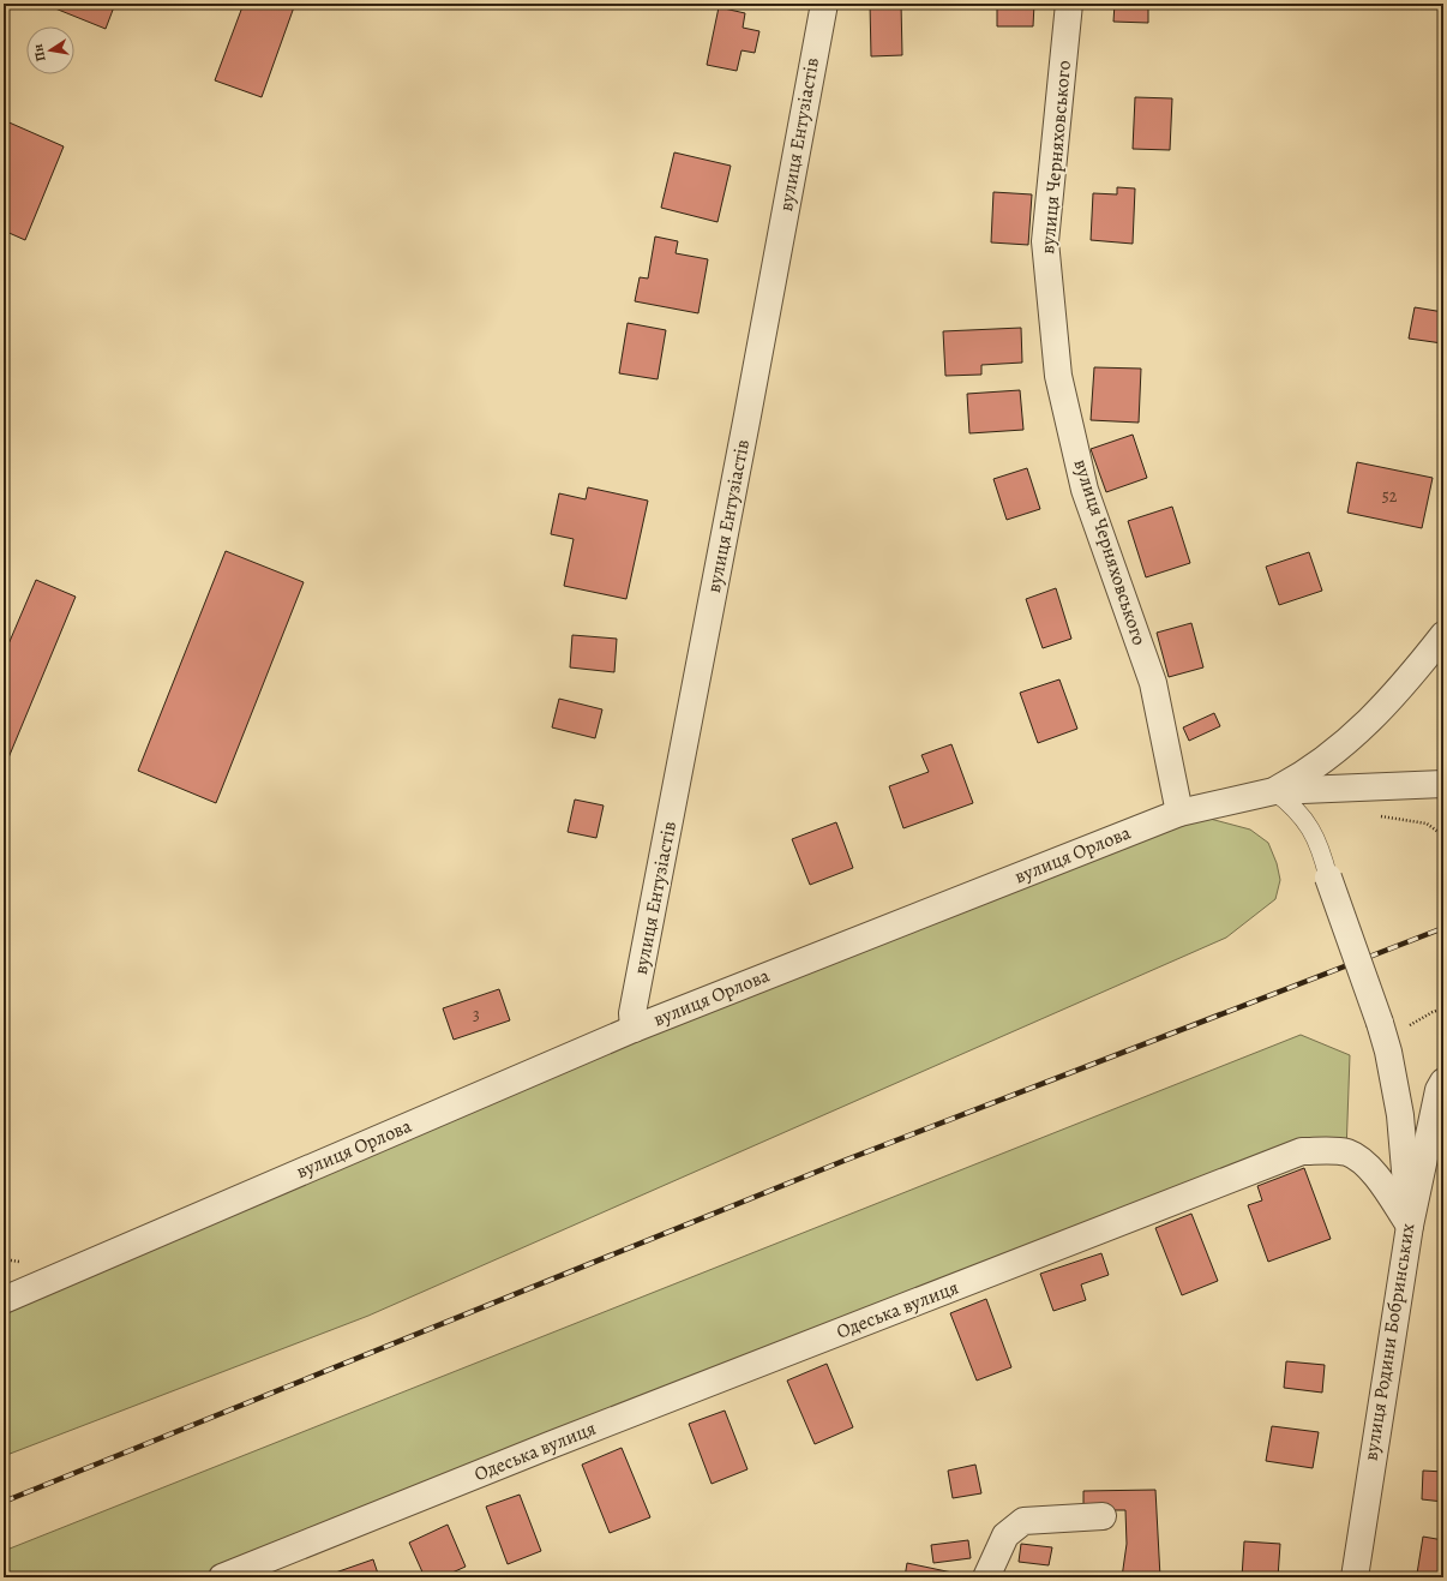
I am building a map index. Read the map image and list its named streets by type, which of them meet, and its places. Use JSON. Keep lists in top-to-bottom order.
{
  "streets": {
    "street": [
      "вулиця Ентузіастів",
      "вулиця Черняховського",
      "вулиця Орлова",
      "Одеська вулиця",
      "вулиця Родини Бобринських"
    ]
  },
  "crossings": [
    ["вулиця Ентузіастів", "вулиця Орлова"],
    ["вулиця Черняховського", "вулиця Орлова"],
    ["Одеська вулиця", "вулиця Родини Бобринських"]
  ],
  "house_numbers": ["52", "3"],
  "north": "left"
}
